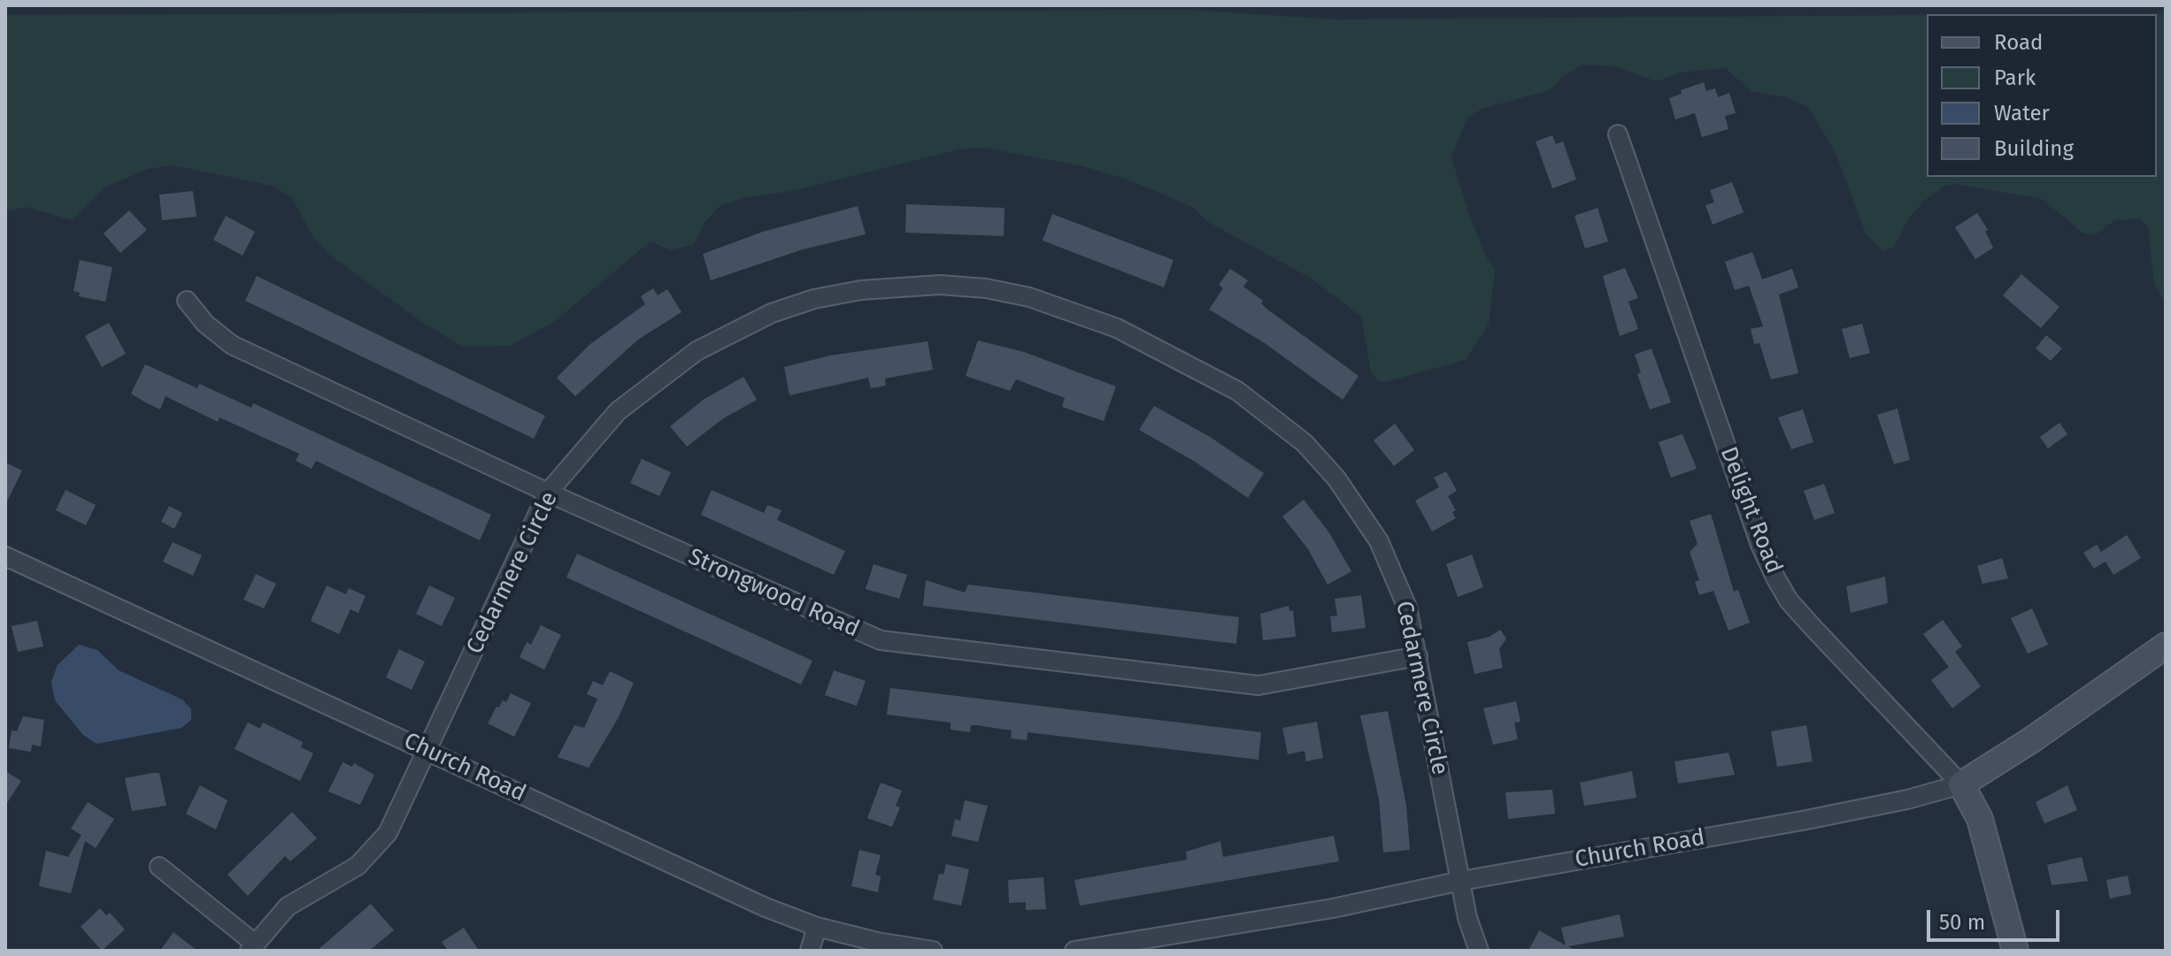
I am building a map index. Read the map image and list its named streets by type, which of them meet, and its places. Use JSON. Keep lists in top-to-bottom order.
{
  "streets": {
    "street": [
      "Delight Road",
      "Cedarmere Circle",
      "Strongwood Road",
      "Church Road"
    ]
  },
  "crossings": [
    ["Delight Road", "Church Road"],
    ["Cedarmere Circle", "Strongwood Road"],
    ["Cedarmere Circle", "Church Road"]
  ],
  "legend": [
    "Road",
    "Park",
    "Water",
    "Building"
  ],
  "scale_bar": "50 m"
}
